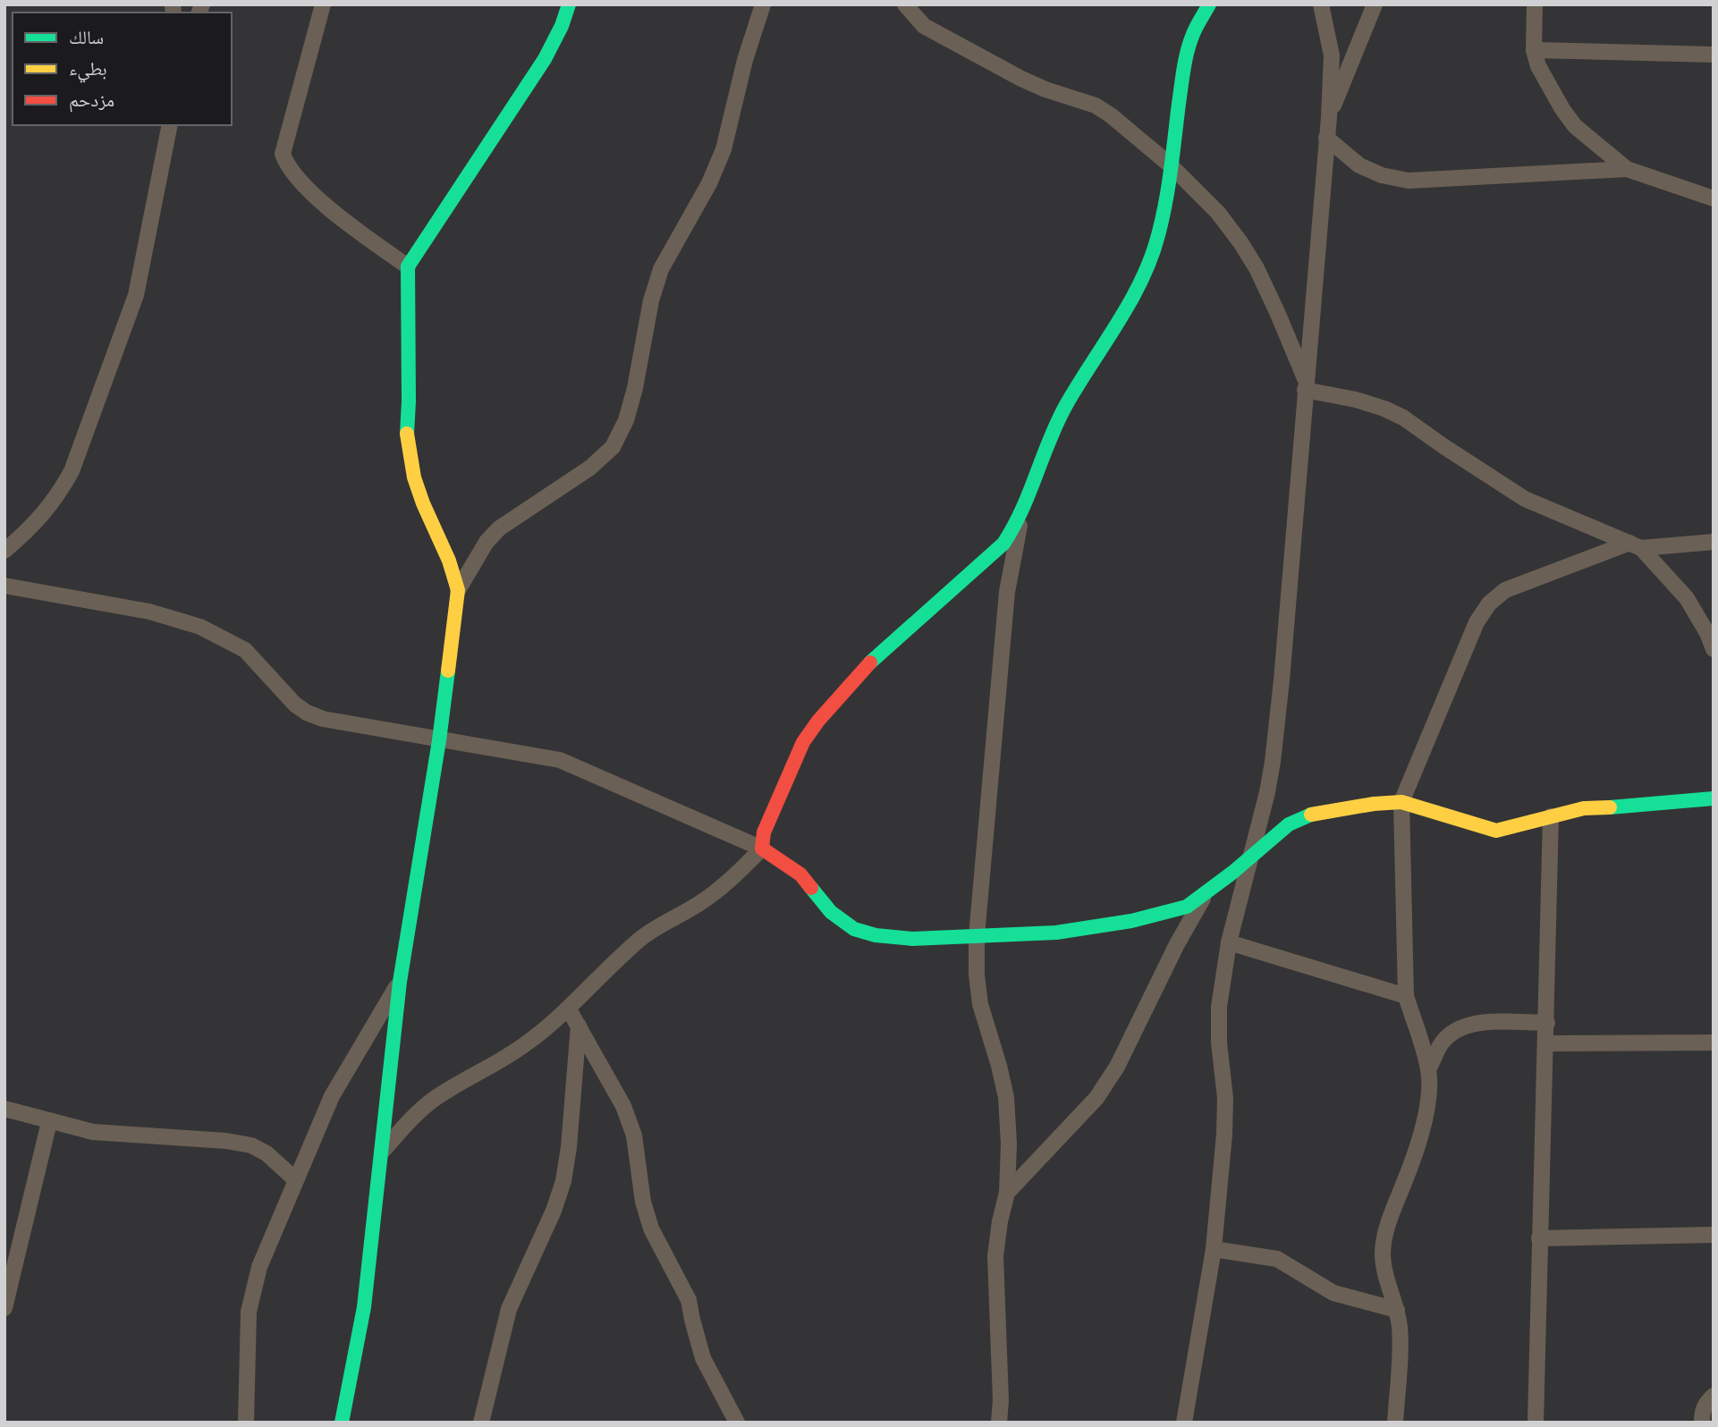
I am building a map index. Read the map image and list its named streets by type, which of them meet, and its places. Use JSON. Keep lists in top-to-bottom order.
{
  "legend": ["سالك", "بطيء", "مزدحم"]
}
